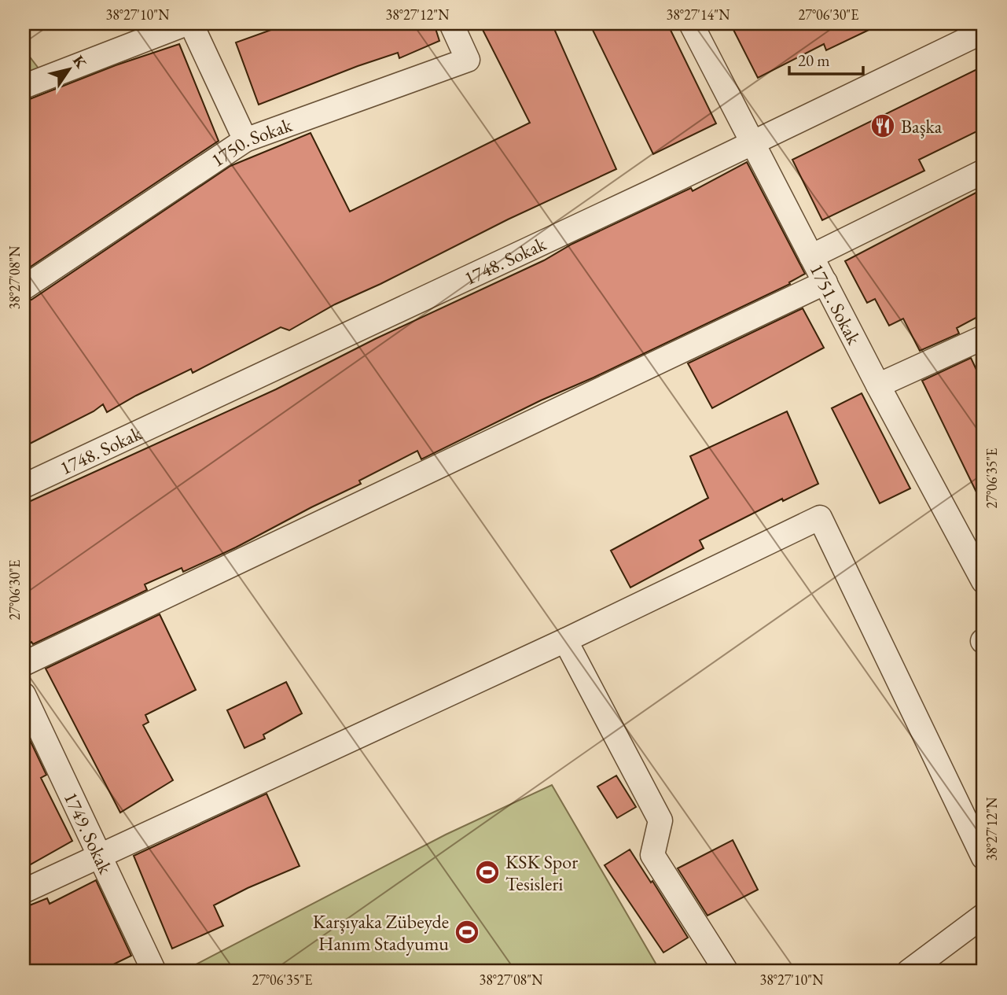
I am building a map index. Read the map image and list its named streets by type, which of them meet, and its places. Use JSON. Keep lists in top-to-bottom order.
{
  "streets": {
    "street": [
      "1750. Sokak",
      "1748. Sokak",
      "1751. Sokak",
      "1749. Sokak"
    ]
  },
  "crossings": [
    ["1748. Sokak", "1751. Sokak"]
  ],
  "places": {
    "restaurant": ["Başka"],
    "sports": ["KSK Spor Tesisleri", "Karşıyaka Zübeyde Hanım Stadyumu"]
  },
  "scale_bar": "20 m",
  "north": "top right",
  "coordinates": [
    "38°27'10\"N",
    "38°27'12\"N",
    "38°27'14\"N",
    "27°06'30\"E",
    "38°27'08\"N",
    "27°06'35\"E"
  ]
}
